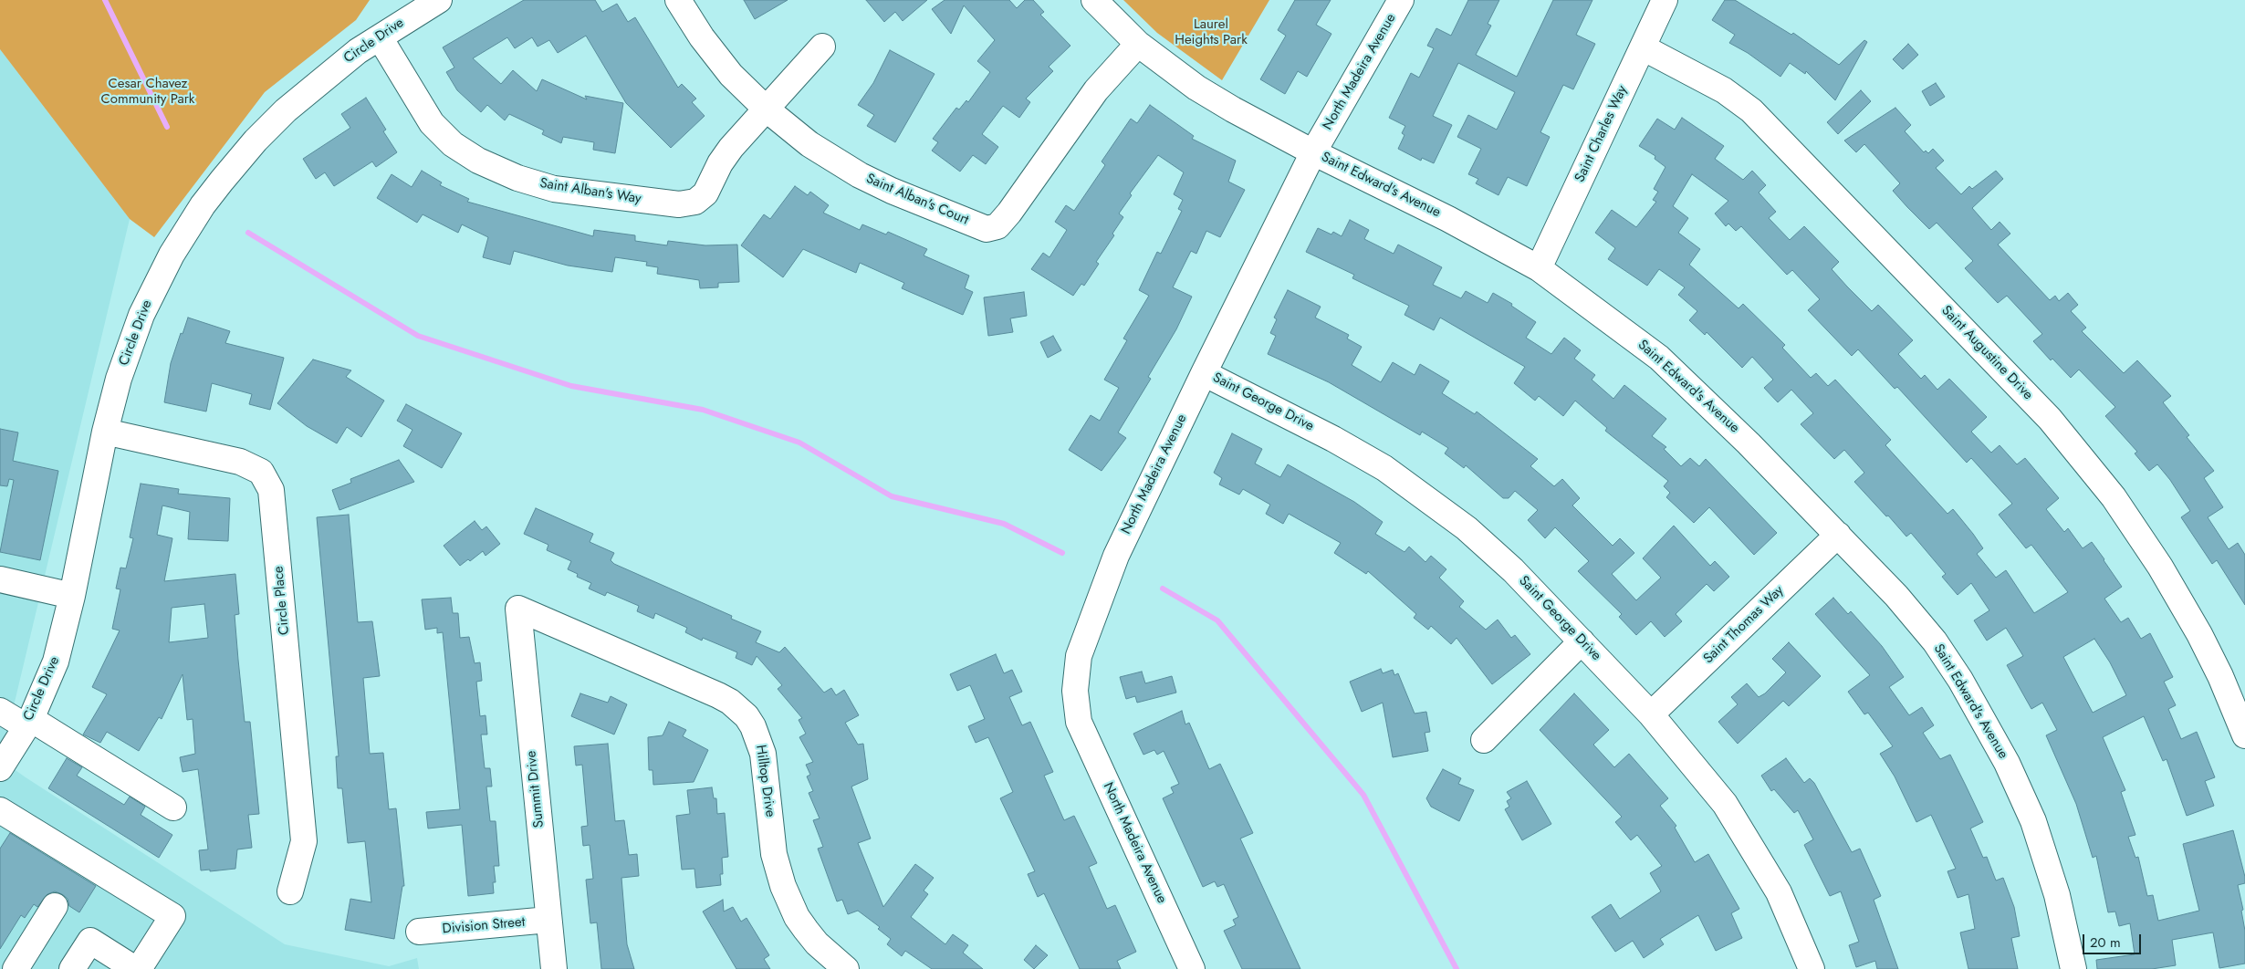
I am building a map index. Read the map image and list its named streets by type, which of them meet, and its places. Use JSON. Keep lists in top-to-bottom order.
{
  "streets": {
    "street": [
      "Circle Drive",
      "North Madeira Avenue",
      "Saint Charles Way",
      "Saint Edward's Avenue",
      "Saint Alban's Way",
      "Saint Alban's Court",
      "Saint Augustine Drive",
      "Saint George Drive",
      "Circle Place",
      "Saint Thomas Way",
      "Hilltop Drive",
      "Summit Drive",
      "Division Street"
    ]
  },
  "crossings": [
    ["Circle Drive", "Saint Alban's Way"],
    ["Circle Drive", "Circle Place"],
    ["North Madeira Avenue", "Saint Edward's Avenue"],
    ["North Madeira Avenue", "Saint George Drive"],
    ["Saint Charles Way", "Saint Edward's Avenue"],
    ["Saint Charles Way", "Saint Augustine Drive"],
    ["Saint Edward's Avenue", "Saint Alban's Court"],
    ["Saint Edward's Avenue", "Saint Thomas Way"],
    ["Saint Alban's Way", "Saint Alban's Court"],
    ["Saint George Drive", "Saint Thomas Way"],
    ["Hilltop Drive", "Summit Drive"],
    ["Summit Drive", "Division Street"]
  ],
  "parks": ["Laurel Heights Park", "Cesar Chavez Community Park"],
  "scale_bar": "20 m"
}
